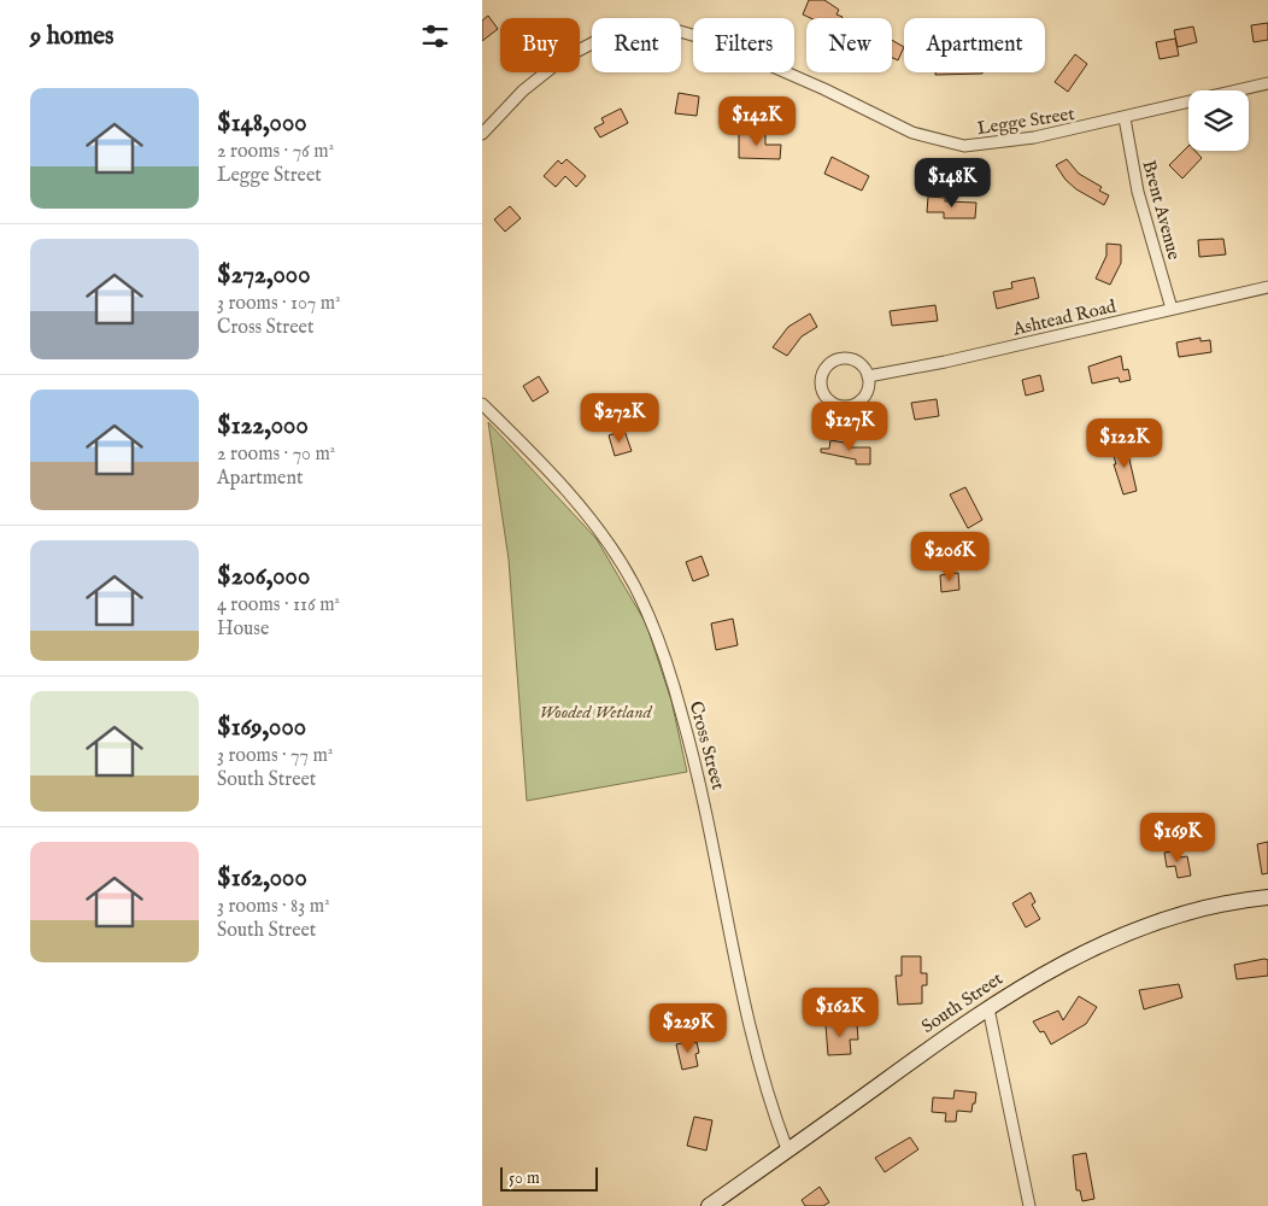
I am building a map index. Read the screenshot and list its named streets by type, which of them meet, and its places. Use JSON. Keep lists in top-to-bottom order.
{
  "streets": {
    "street": [
      "Legge Street",
      "Brent Avenue",
      "Ashtead Road",
      "Cross Street",
      "South Street"
    ]
  },
  "crossings": [
    ["Legge Street", "Brent Avenue"],
    ["Brent Avenue", "Ashtead Road"],
    ["Cross Street", "South Street"]
  ],
  "parks": ["Wooded Wetland"],
  "scale_bar": "50 m",
  "page": {
    "heading": "9 homes",
    "chip": [
      "Buy",
      "Rent",
      "Filters",
      "New",
      "Apartment"
    ],
    "list": [
      {
        "name": "$148,000",
        "note": "2 rooms · 76 m² · Legge Street"
      },
      {
        "name": "$272,000",
        "note": "3 rooms · 107 m² · Cross Street"
      },
      {
        "name": "$122,000",
        "note": "2 rooms · 70 m² · Apartment"
      },
      {
        "name": "$206,000",
        "note": "4 rooms · 116 m² · House"
      },
      {
        "name": "$169,000",
        "note": "3 rooms · 77 m² · South Street"
      },
      {
        "name": "$162,000",
        "note": "3 rooms · 83 m² · South Street"
      }
    ],
    "price": [
      "$142K",
      "$148K",
      "$272K",
      "$127K",
      "$122K",
      "$206K",
      "$169K",
      "$162K",
      "$229K"
    ],
    "scale": "50 m"
  }
}
